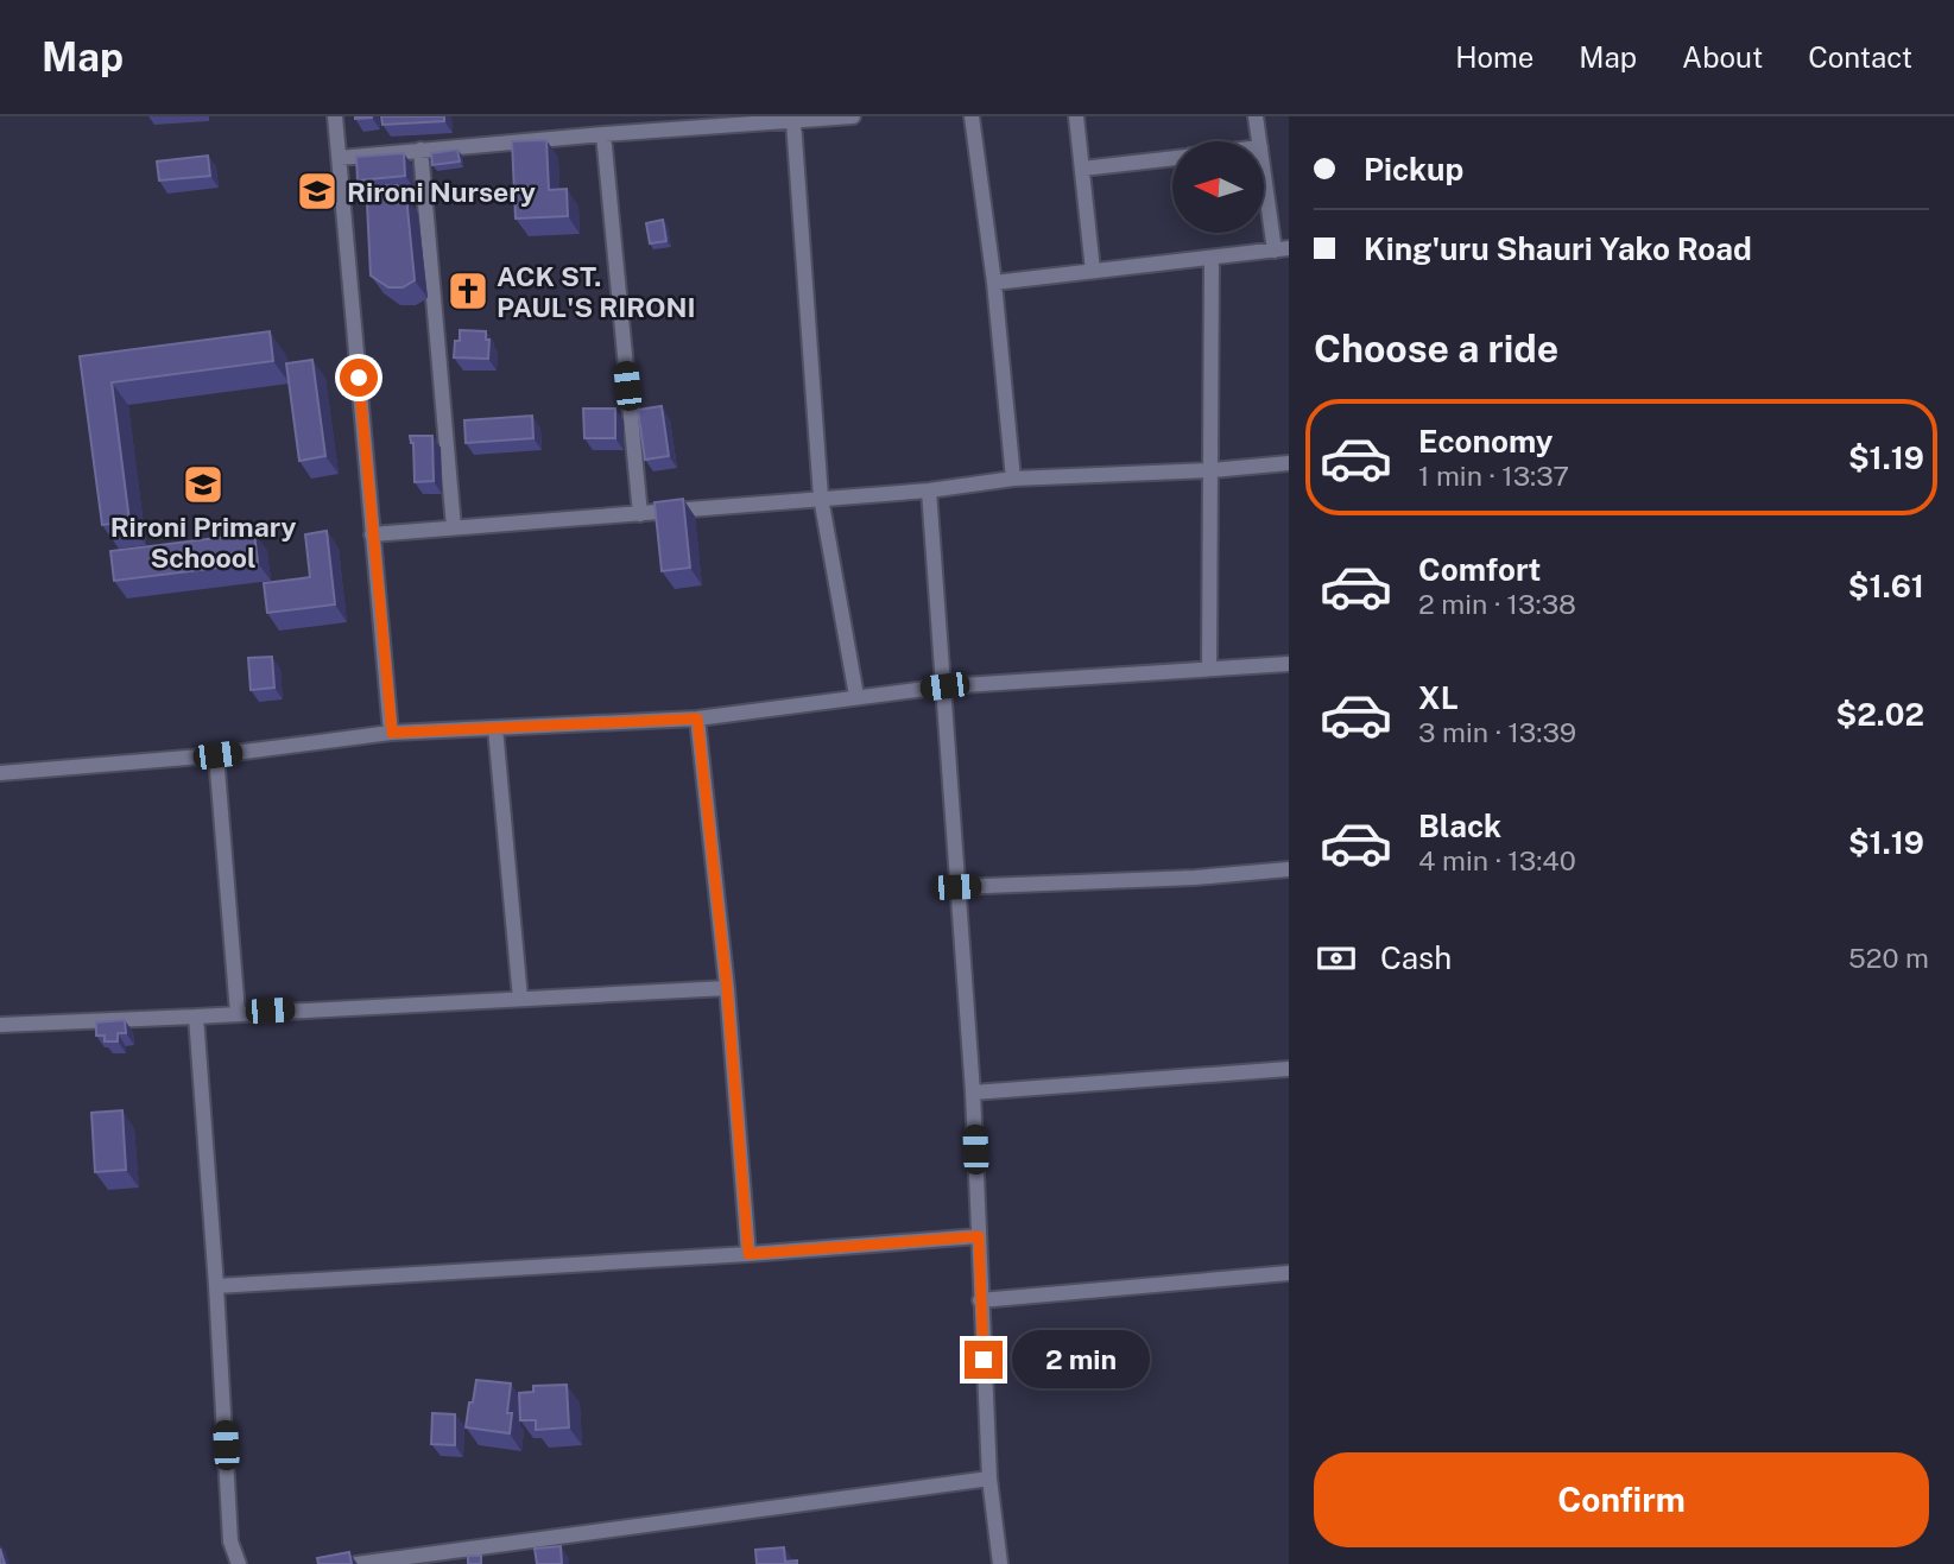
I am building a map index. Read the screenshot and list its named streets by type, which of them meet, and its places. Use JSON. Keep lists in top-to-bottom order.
{
  "places": {
    "school or university": ["Rironi Nursery", "Rironi Primary Schoool"],
    "church": ["ACK ST. PAUL'S RIRONI"]
  },
  "north": "left",
  "page": {
    "header": "Map",
    "nav": [
      "Home",
      "Map",
      "About",
      "Contact"
    ],
    "banner": ["Pickup", "King'uru Shauri Yako Road"],
    "heading": "Choose a ride",
    "list": [
      {
        "name": "Economy",
        "note": "1 min · 13:37",
        "value": "$1.19"
      },
      {
        "name": "Comfort",
        "note": "2 min · 13:38",
        "value": "$1.61"
      },
      {
        "name": "XL",
        "note": "3 min · 13:39",
        "value": "$2.02"
      },
      {
        "name": "Black",
        "note": "4 min · 13:40",
        "value": "$1.19"
      }
    ],
    "pay": ["Cash", "520 m"],
    "bubble": "2 min",
    "buttons": "Confirm"
  }
}
